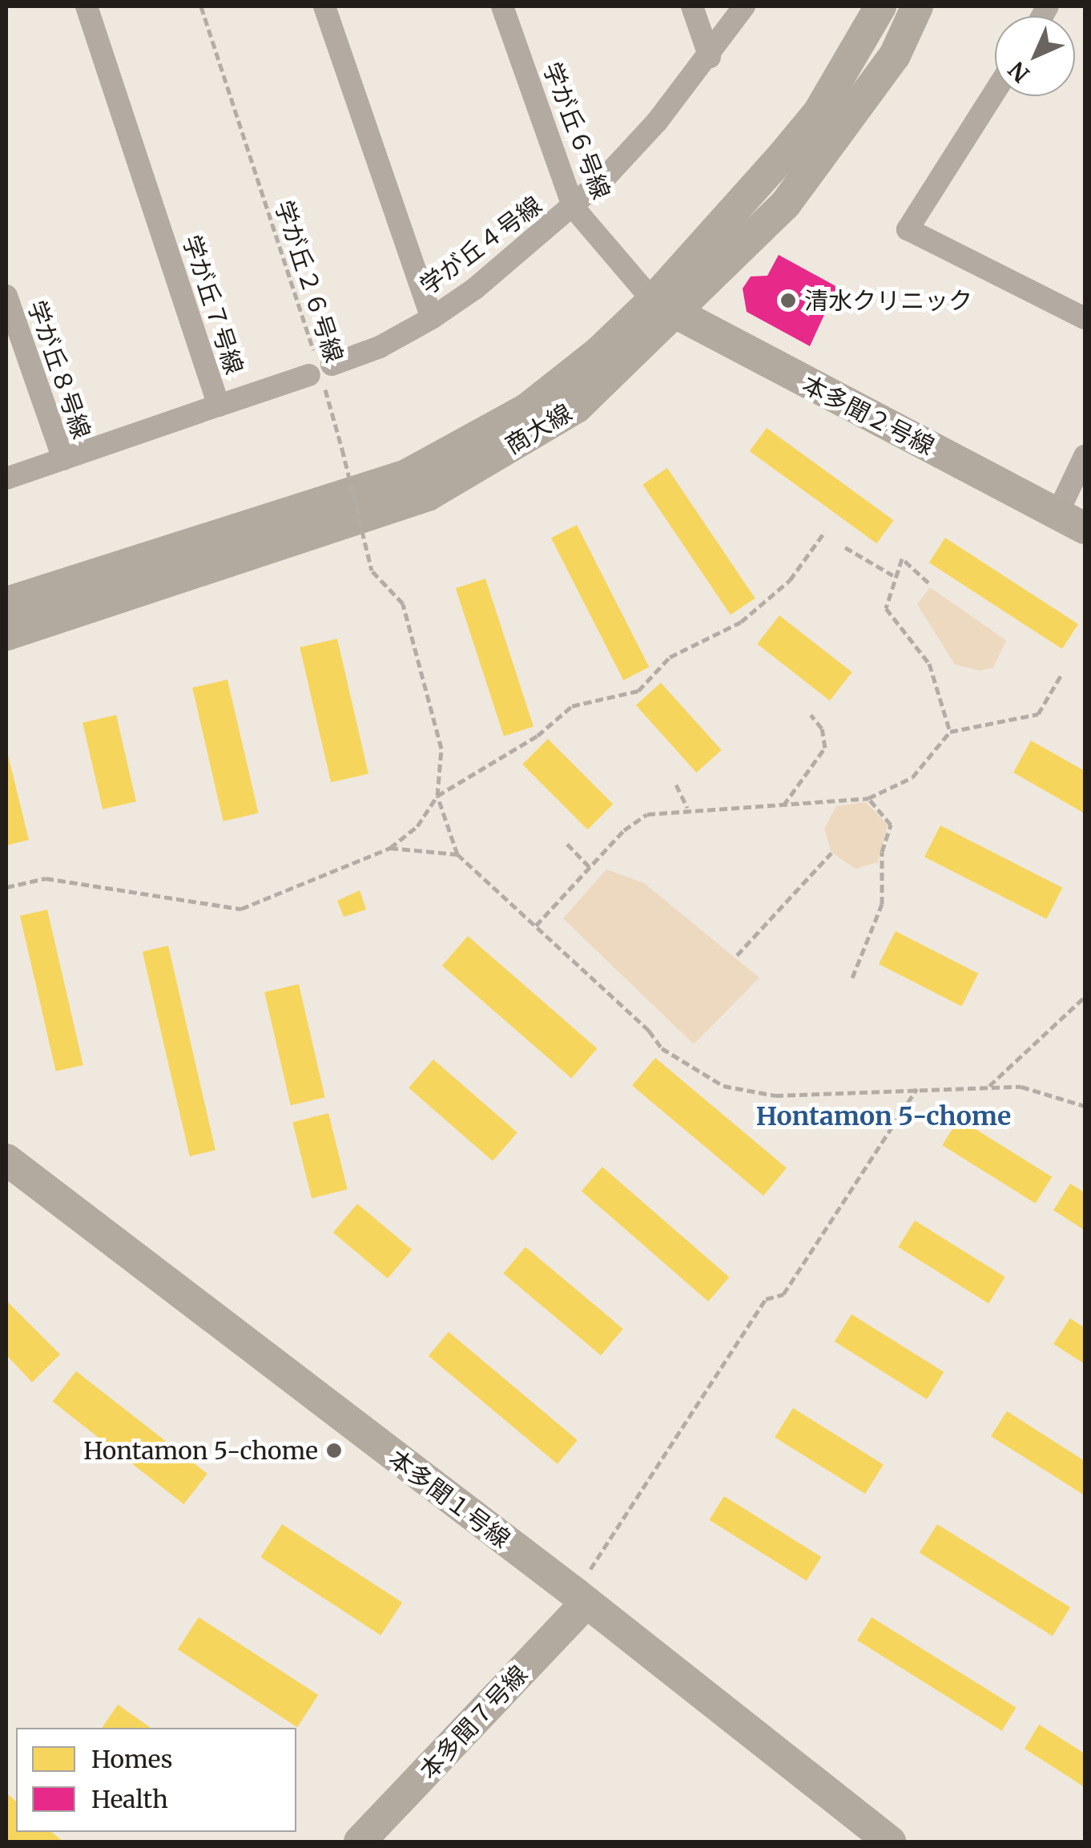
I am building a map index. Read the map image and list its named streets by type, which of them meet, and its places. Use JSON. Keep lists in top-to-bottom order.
{
  "streets": {
    "street": [
      "学が丘６号線",
      "学が丘４号線",
      "学が丘７号線",
      "学が丘８号線",
      "本多聞２号線",
      "商大線",
      "本多聞１号線",
      "本多聞７号線"
    ],
    "path": ["学が丘２６号線"]
  },
  "crossings": [
    ["学が丘６号線", "学が丘４号線"],
    ["学が丘６号線", "本多聞２号線"],
    ["学が丘６号線", "商大線"],
    ["学が丘７号線", "学が丘８号線"],
    ["本多聞２号線", "商大線"],
    ["本多聞１号線", "本多聞７号線"]
  ],
  "districts": ["Hontamon 5-chome"],
  "places": ["清水クリニック", "Hontamon 5-chome"],
  "legend": ["Homes", "Health"],
  "north": "bottom left"
}
